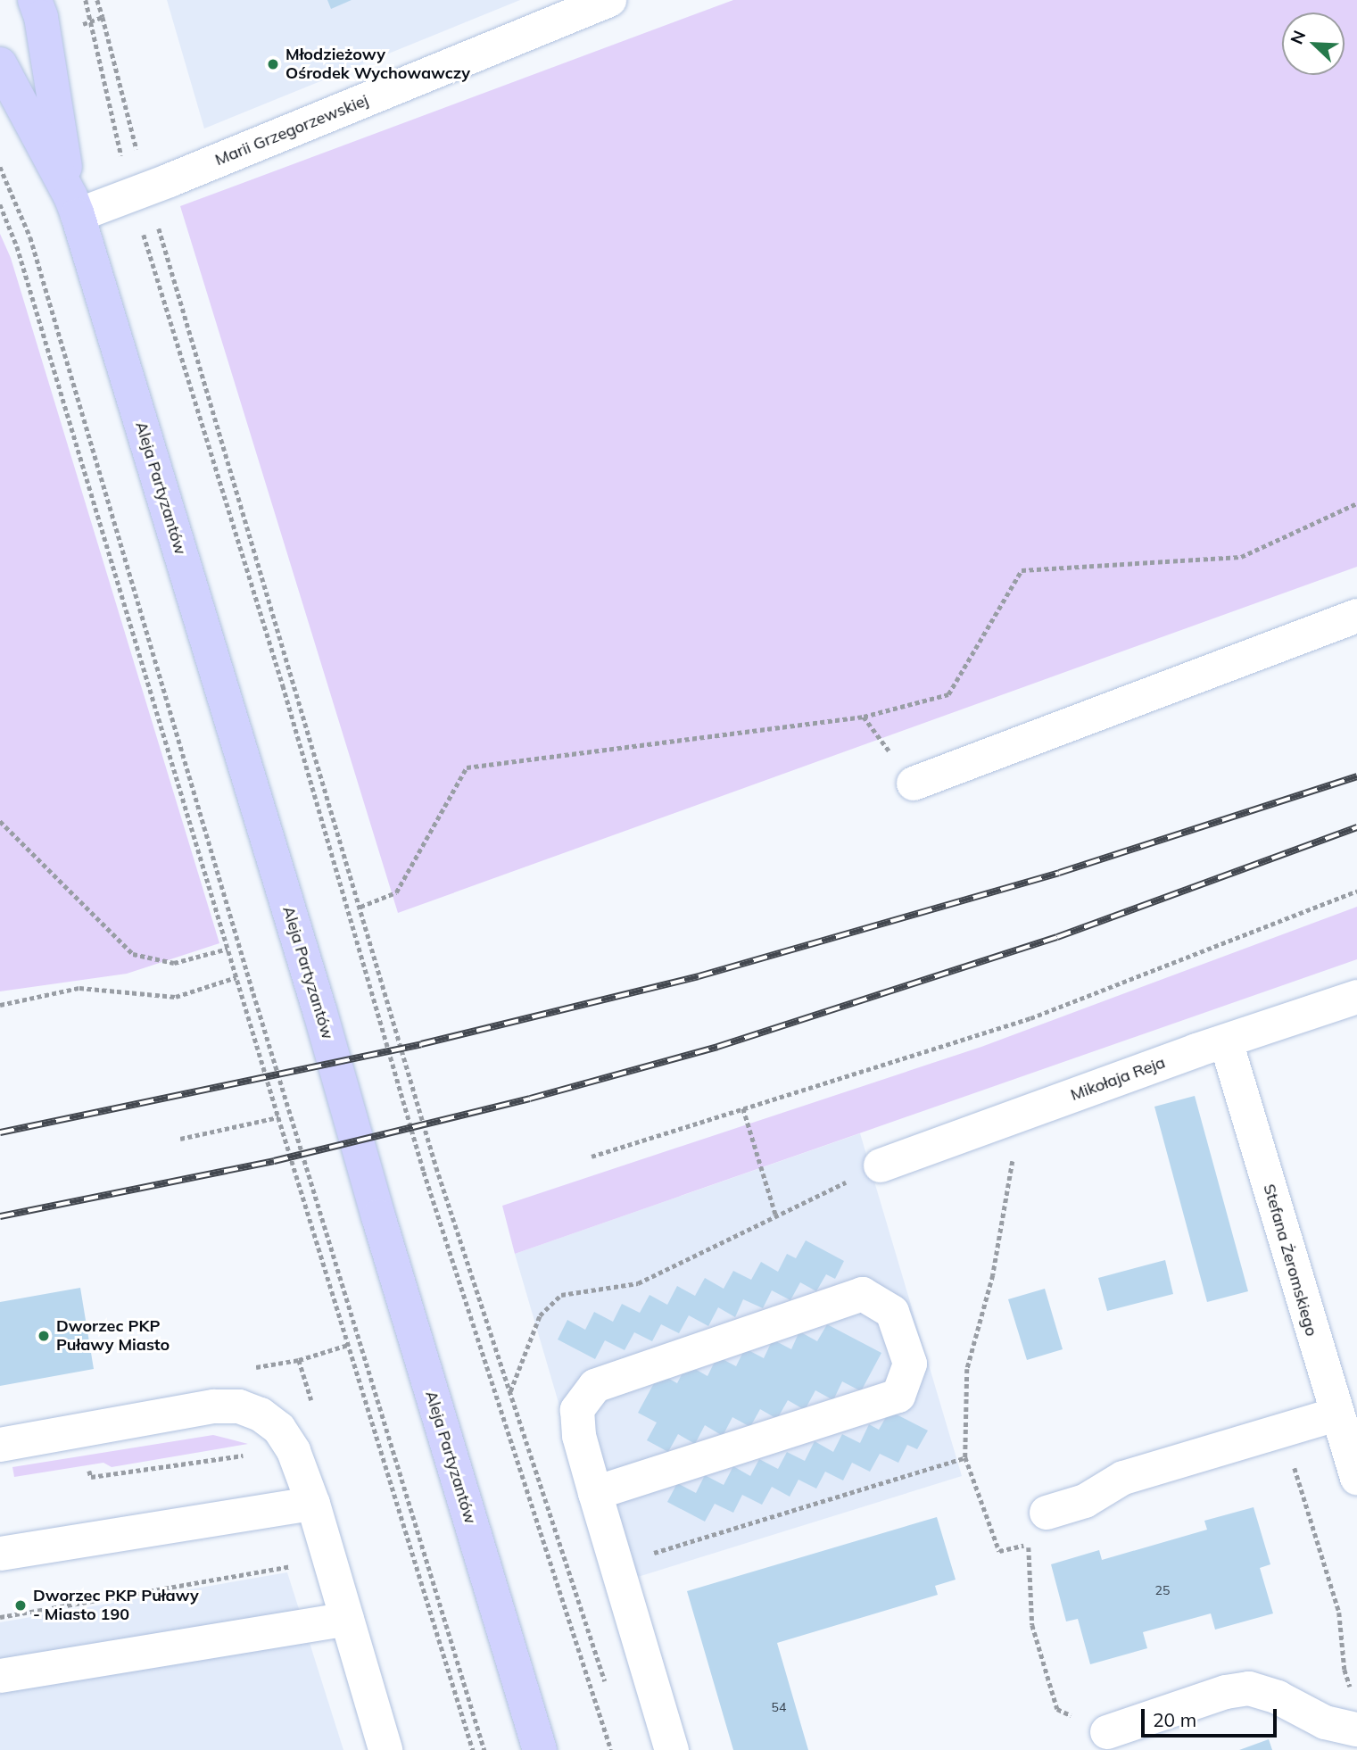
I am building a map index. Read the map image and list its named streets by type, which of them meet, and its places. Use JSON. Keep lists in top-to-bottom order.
{
  "streets": {
    "main road": ["Aleja Partyzantów"],
    "street": ["Marii Grzegorzewskiej", "Mikołaja Reja", "Stefana Żeromskiego"]
  },
  "crossings": [
    ["Marii Grzegorzewskiej", "Aleja Partyzantów"],
    ["Mikołaja Reja", "Stefana Żeromskiego"]
  ],
  "places": ["Młodzieżowy Ośrodek Wychowawczy", "Dworzec PKP Puławy Miasto", "Dworzec PKP Puławy - Miasto 190"],
  "house_numbers": ["25", "54"],
  "scale_bar": "20 m",
  "north": "top left"
}
